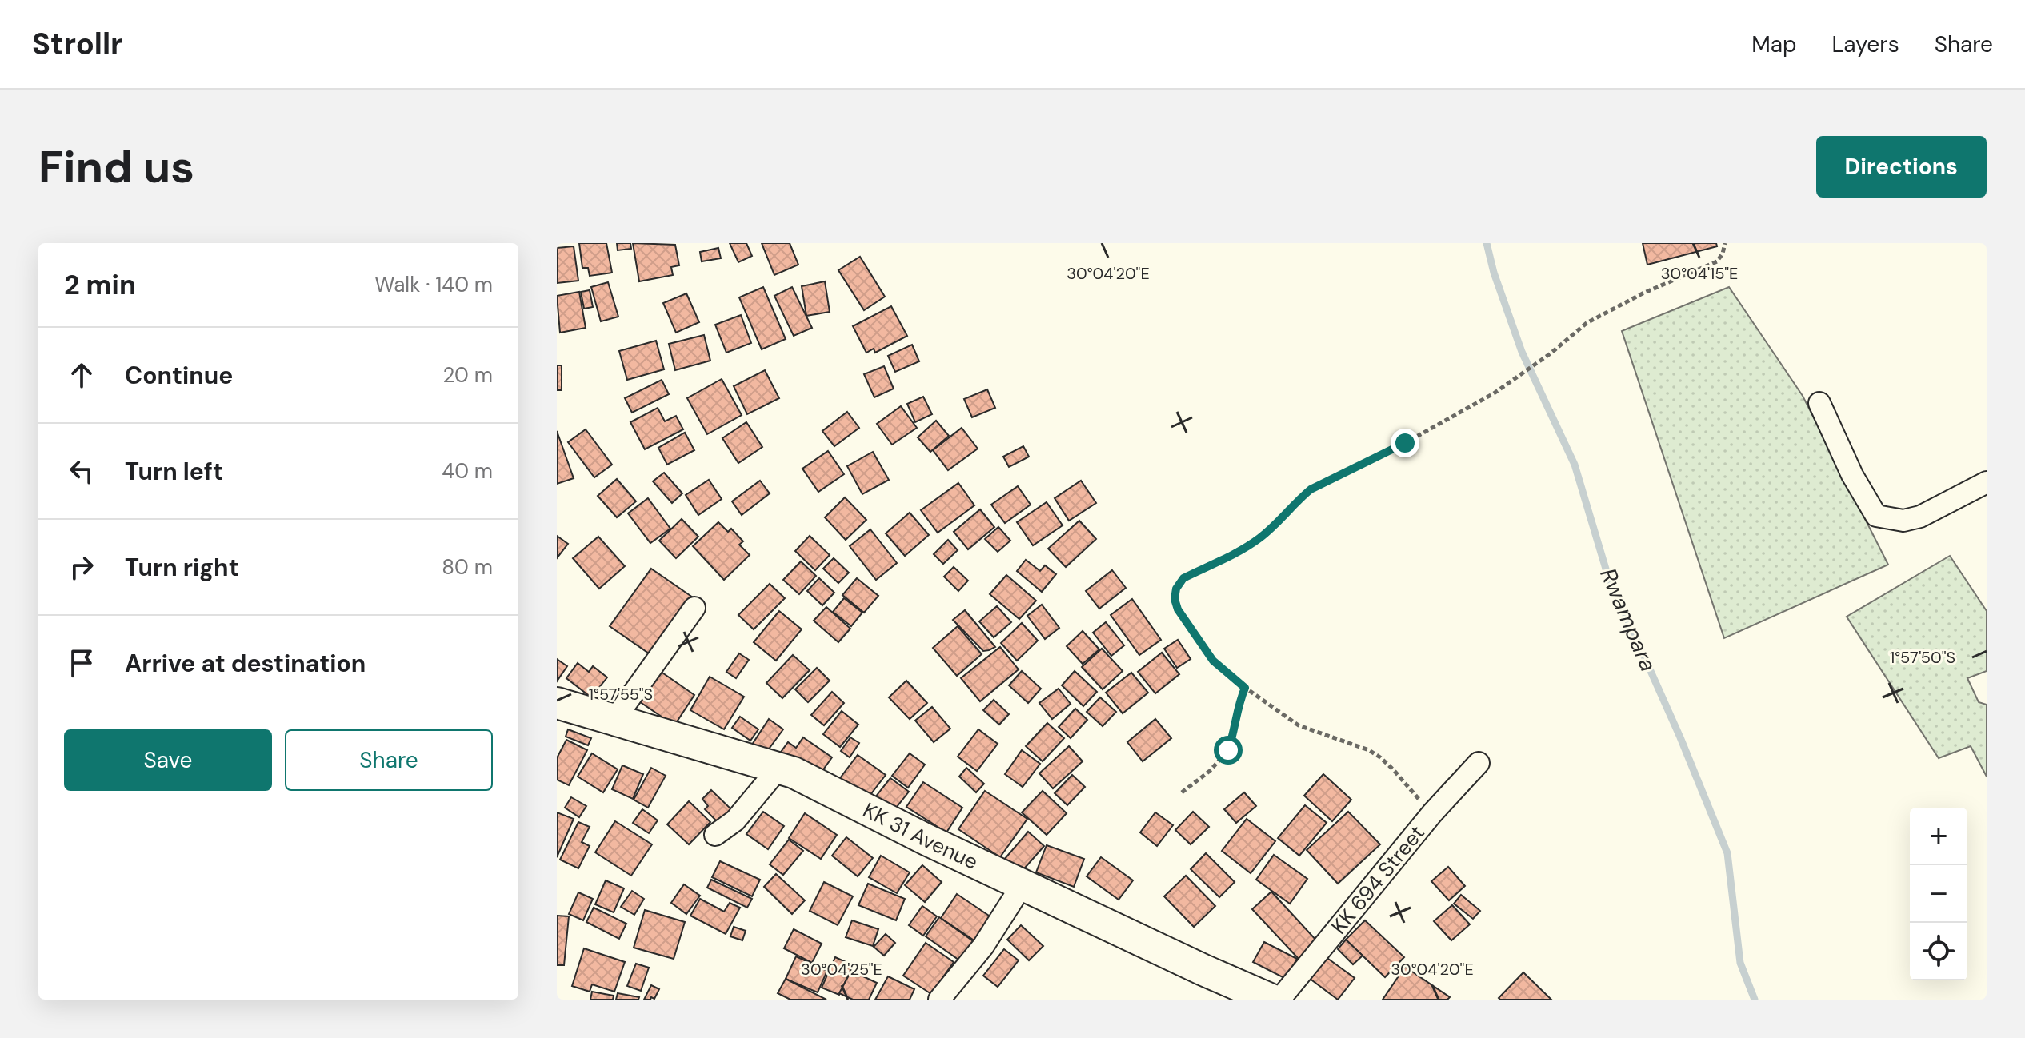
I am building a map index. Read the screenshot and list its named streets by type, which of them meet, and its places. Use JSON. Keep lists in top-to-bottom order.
{
  "streets": {
    "street": ["KK 31 Avenue", "KK 694 Street"]
  },
  "water": ["Rwampara"],
  "page": {
    "header": "Strollr",
    "nav": ["Map", "Layers", "Share"],
    "buttons": [
      "Directions",
      ["Save", "Share"]
    ],
    "title": "Find us",
    "heading": ["2 min", "Walk · 140 m"],
    "list": [
      ["Continue", "20 m"],
      ["Turn left", "40 m"],
      ["Turn right", "80 m"],
      "Arrive at destination"
    ],
    "map_buttons": ["+", "−"]
  },
  "coordinates": [
    "30°04'20\"E",
    "30°04'15\"E",
    "1°57'50\"S",
    "1°57'55\"S",
    "30°04'25\"E"
  ]
}
